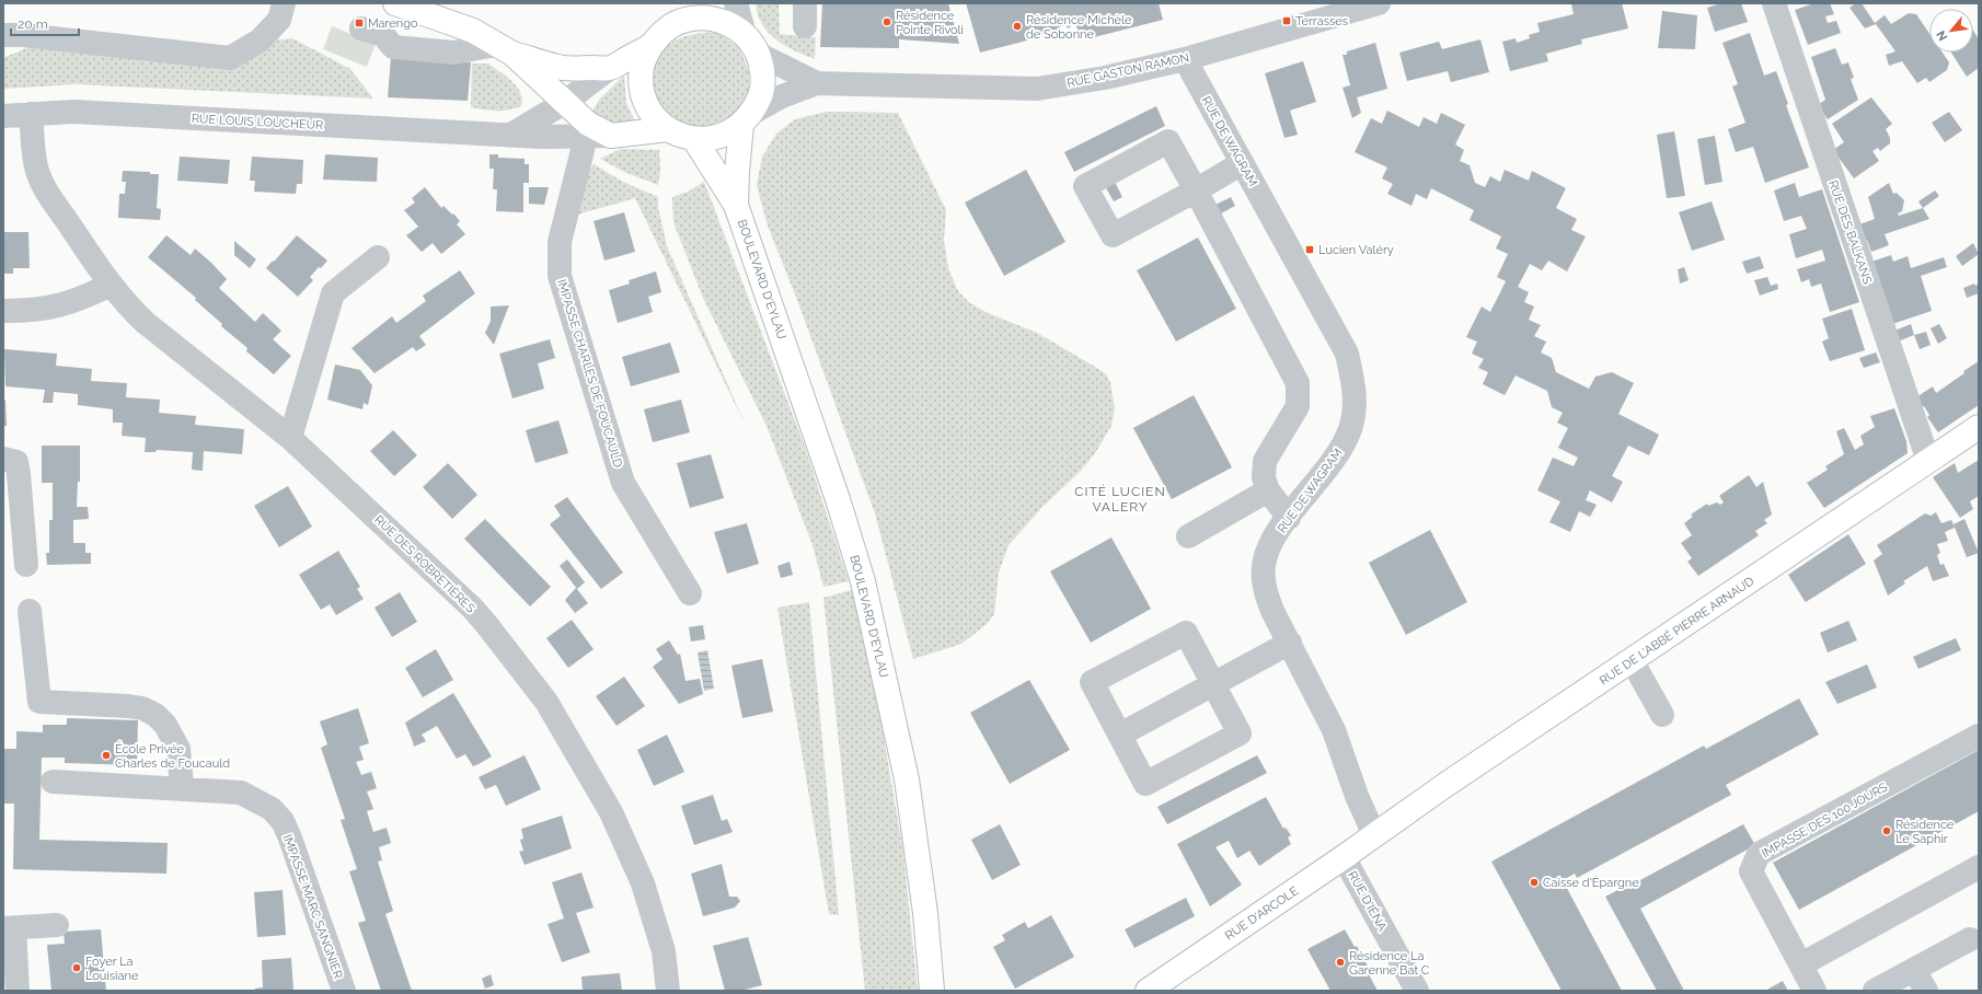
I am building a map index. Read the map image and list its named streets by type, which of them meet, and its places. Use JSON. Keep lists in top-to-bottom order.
{
  "streets": {
    "main road": [
      "RUE LOUIS LOUCHEUR",
      "BOULEVARD D'EYLAU",
      "RUE DE L'ABBÉ PIERRE ARNAUD",
      "RUE D'ARCOLE"
    ],
    "street": [
      "RUE GASTON RAMON",
      "RUE DE WAGRAM",
      "RUE DES BALKANS",
      "IMPASSE CHARLES DE FOUCAULD",
      "RUE DES ROBRETIÈRES",
      "IMPASSE DES 100 JOURS",
      "RUE D'IÉNA",
      "IMPASSE MARC SANGNIER"
    ]
  },
  "crossings": [
    ["RUE GASTON RAMON", "RUE LOUIS LOUCHEUR"],
    ["RUE GASTON RAMON", "RUE DE WAGRAM"],
    ["RUE GASTON RAMON", "BOULEVARD D'EYLAU"],
    ["RUE LOUIS LOUCHEUR", "BOULEVARD D'EYLAU"],
    ["RUE LOUIS LOUCHEUR", "IMPASSE CHARLES DE FOUCAULD"],
    ["RUE LOUIS LOUCHEUR", "RUE DES ROBRETIÈRES"],
    ["RUE DE WAGRAM", "RUE DE L'ABBÉ PIERRE ARNAUD"],
    ["RUE DE WAGRAM", "RUE D'ARCOLE"],
    ["RUE DES BALKANS", "RUE DE L'ABBÉ PIERRE ARNAUD"],
    ["RUE DE L'ABBÉ PIERRE ARNAUD", "RUE D'ARCOLE"],
    ["RUE D'IÉNA", "RUE D'ARCOLE"]
  ],
  "districts": ["CITÉ LUCIEN VALERY"],
  "places": {
    "transit": ["Terrasses", "Marengo", "Lucien Valéry"],
    "other": [
      "Résidence Pointe Rivoli",
      "Résidence Michèle de Sobonne",
      "École Privée Charles de Foucauld",
      "Résidence Le Saphir",
      "Caisse d'Épargne",
      "Résidence La Garenne Bat C",
      "Foyer La Louisiane"
    ]
  },
  "scale_bar": "20 m",
  "north": "bottom left"
}
